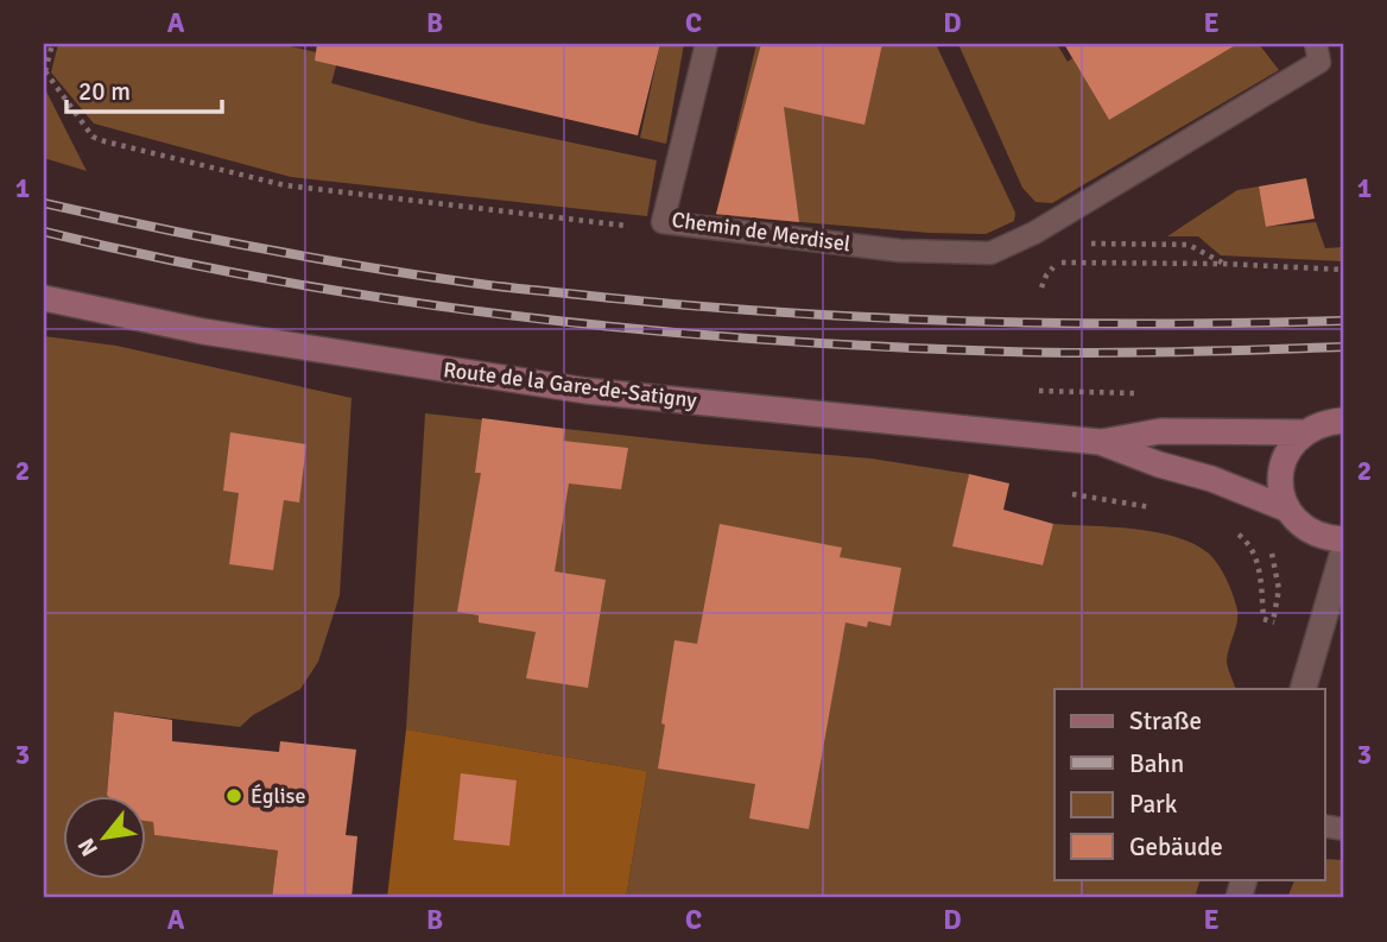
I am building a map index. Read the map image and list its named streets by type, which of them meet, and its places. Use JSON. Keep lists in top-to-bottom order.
{
  "streets": {
    "street": ["Route de la Gare-de-Satigny"],
    "lane": ["Chemin de Merdisel"]
  },
  "places": ["Église"],
  "legend": [
    "Straße",
    "Bahn",
    "Park",
    "Gebäude"
  ],
  "scale_bar": "20 m",
  "north": "bottom left",
  "grid": {
    "columns": [
      "A",
      "B",
      "C",
      "D",
      "E"
    ],
    "rows": ["1", "2", "3"]
  }
}
